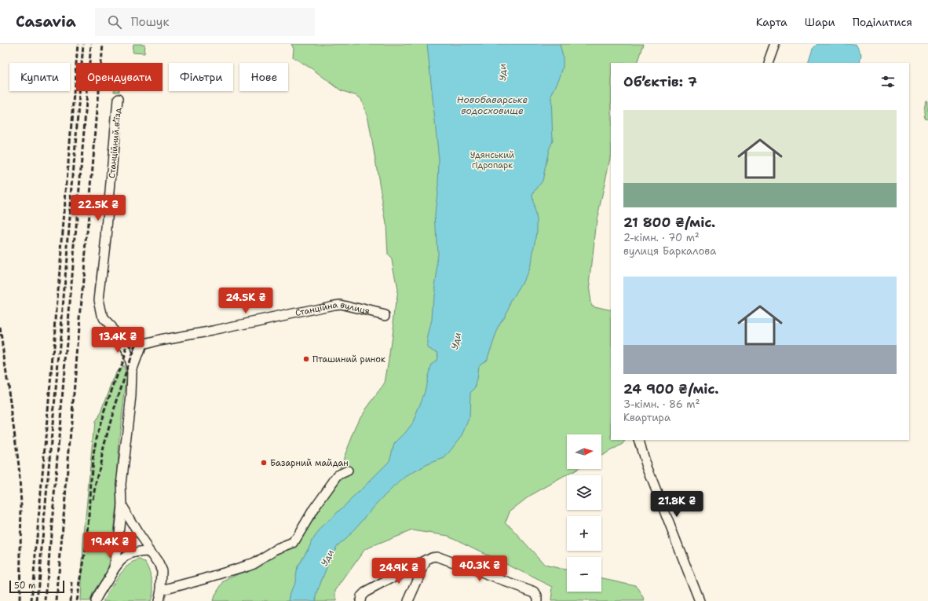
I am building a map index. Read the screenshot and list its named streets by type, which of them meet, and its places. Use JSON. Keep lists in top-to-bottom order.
{
  "streets": {
    "street": ["Станційний в’їзд", "Станційна вулиця"]
  },
  "water": ["Уди", "Новобаварське водосховище"],
  "parks": ["Удянський гідропарк"],
  "places": ["Пташиний ринок", "Базарний майдан"],
  "scale_bar": "50 m",
  "north": "right",
  "page": {
    "header": "Casavia",
    "search": "Пошук",
    "nav": ["Карта", "Шари", "Поділитися"],
    "chip": [
      "Купити",
      "Орендувати",
      "Фільтри",
      "Нове"
    ],
    "heading": "Об’єктів: 7",
    "list": [
      {
        "name": "21 800 ₴/міс.",
        "note": "2-кімн. · 70 m² · вулиця Баркалова"
      },
      {
        "name": "24 900 ₴/міс.",
        "note": "3-кімн. · 86 m² · Квартира"
      }
    ],
    "price": [
      "22.5K ₴",
      "24.5K ₴",
      "13.4K ₴",
      "21.8K ₴",
      "19.4K ₴",
      "40.3K ₴",
      "24.9K ₴"
    ],
    "map_buttons": ["+", "−"],
    "scale": "50 m"
  }
}
